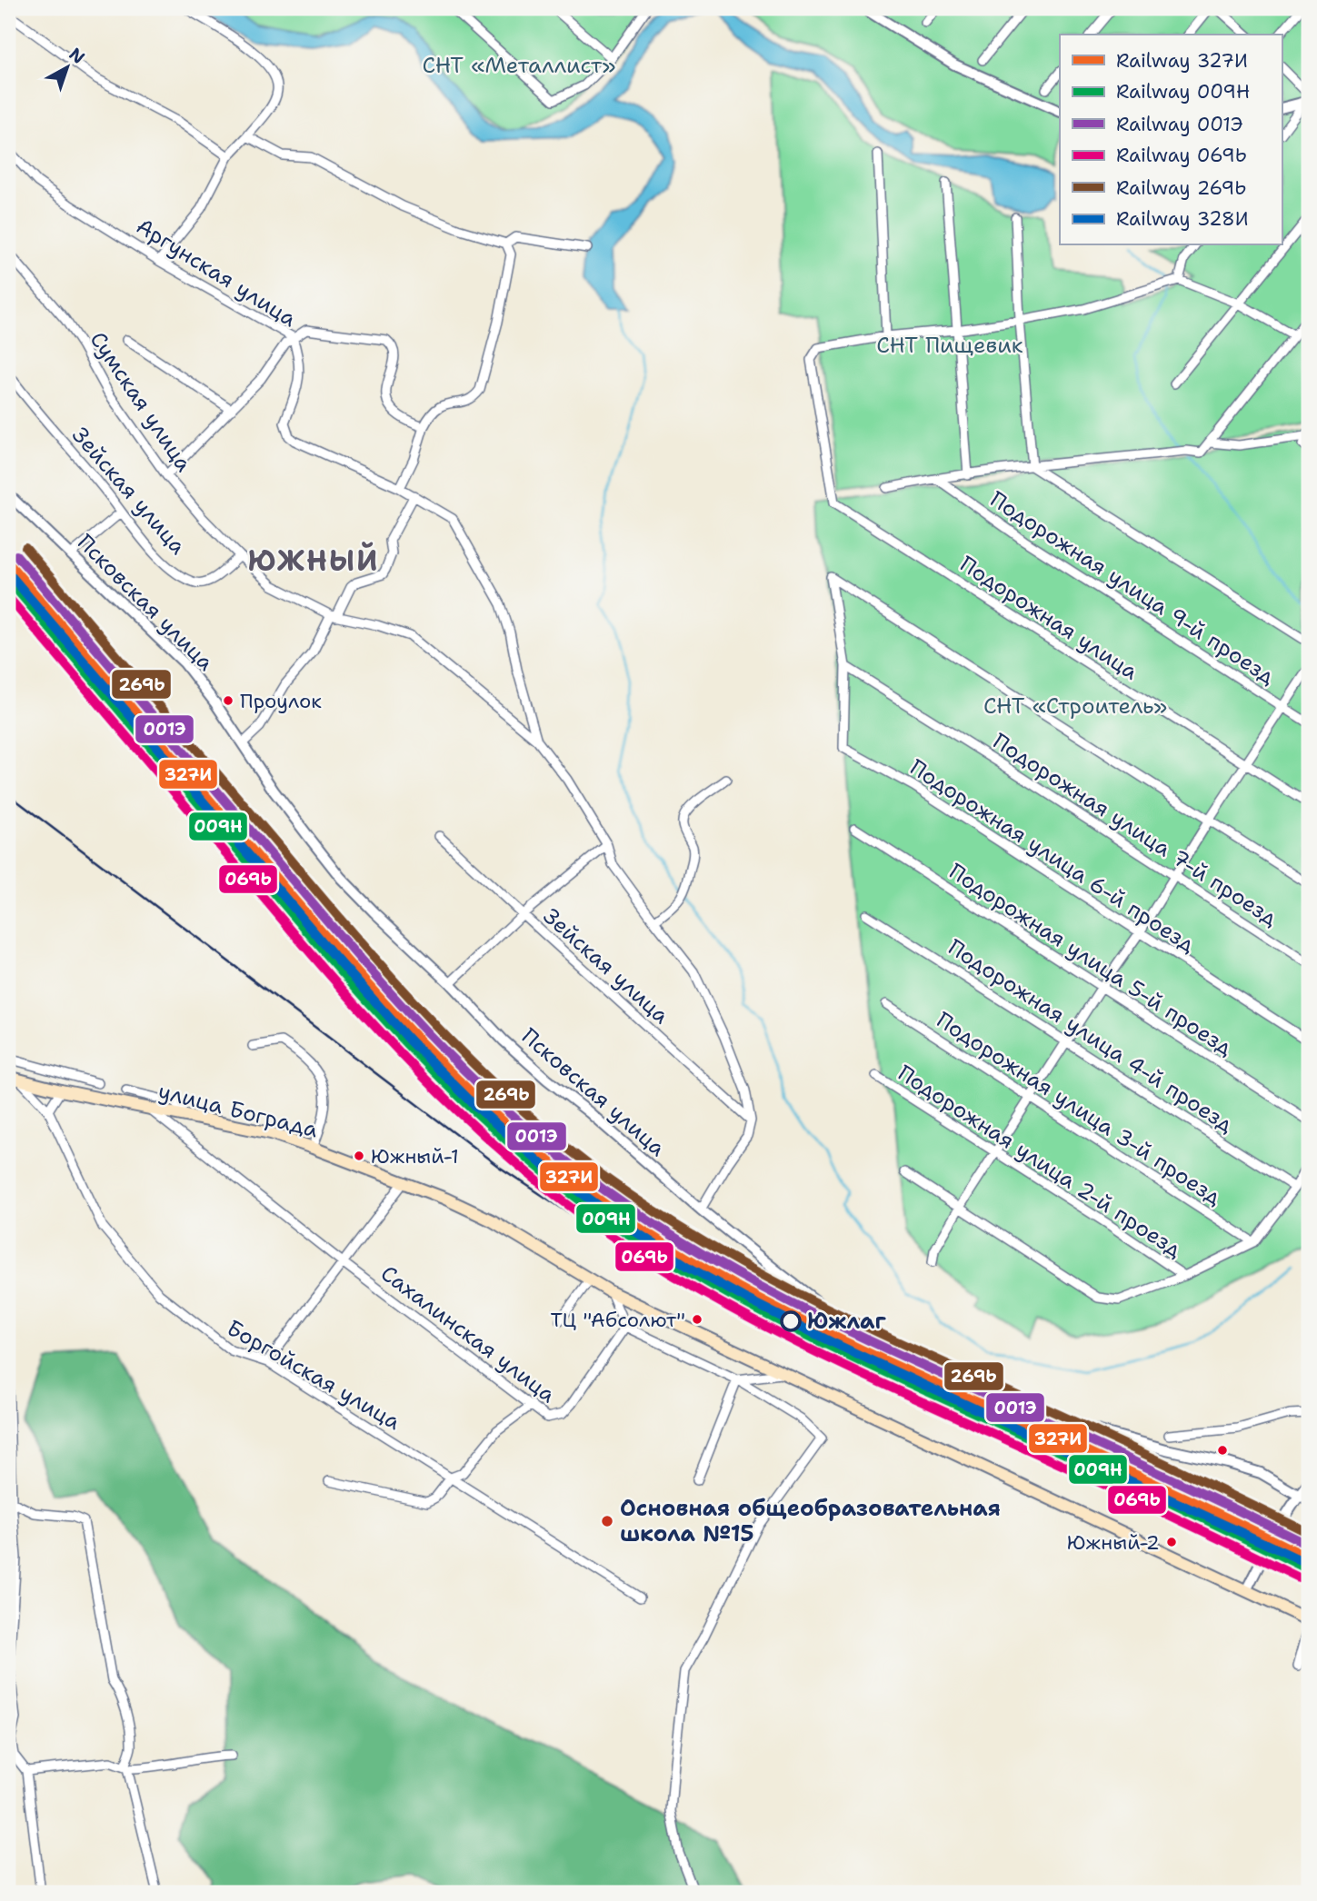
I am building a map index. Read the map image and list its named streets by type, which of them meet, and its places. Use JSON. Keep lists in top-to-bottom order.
{
  "streets": {
    "main road": ["улица Бограда"],
    "street": [
      "Аргунская улица",
      "Сумская улица",
      "Зейская улица",
      "Подорожная улица 9-й проезд",
      "Псковская улица",
      "Подорожная улица",
      "Подорожная улица 7-й проезд",
      "Подорожная улица 6-й проезд",
      "Подорожная улица 5-й проезд",
      "Подорожная улица 4-й проезд",
      "Подорожная улица 3-й проезд",
      "Подорожная улица 2-й проезд",
      "Сахалинская улица",
      "Боргойская улица"
    ]
  },
  "crossings": [
    ["Аргунская улица", "Сумская улица"],
    ["Сумская улица", "Зейская улица"],
    ["Подорожная улица 7-й проезд", "Подорожная улица 6-й проезд"],
    ["улица Бограда", "Сахалинская улица"],
    ["улица Бограда", "Боргойская улица"]
  ],
  "districts": ["ЮЖНЫЙ"],
  "parks": ["СНТ «Металлист»", "СНТ Пищевик", "СНТ «Строитель»"],
  "places": [
    "Проулок",
    "Южный-1",
    "ТЦ \"Абсолют\"",
    "Южлаг",
    "Основная общеобразовательная школа №15",
    "Южный-2"
  ],
  "lines": [
    "rail line 269Ь",
    "rail line 001Э",
    "rail line 327И",
    "rail line 328И",
    "rail line 009Н",
    "rail line 069Ь"
  ],
  "legend": [
    "Railway 327И",
    "Railway 009Н",
    "Railway 001Э",
    "Railway 069Ь",
    "Railway 269Ь",
    "Railway 328И"
  ],
  "north": "top right"
}
